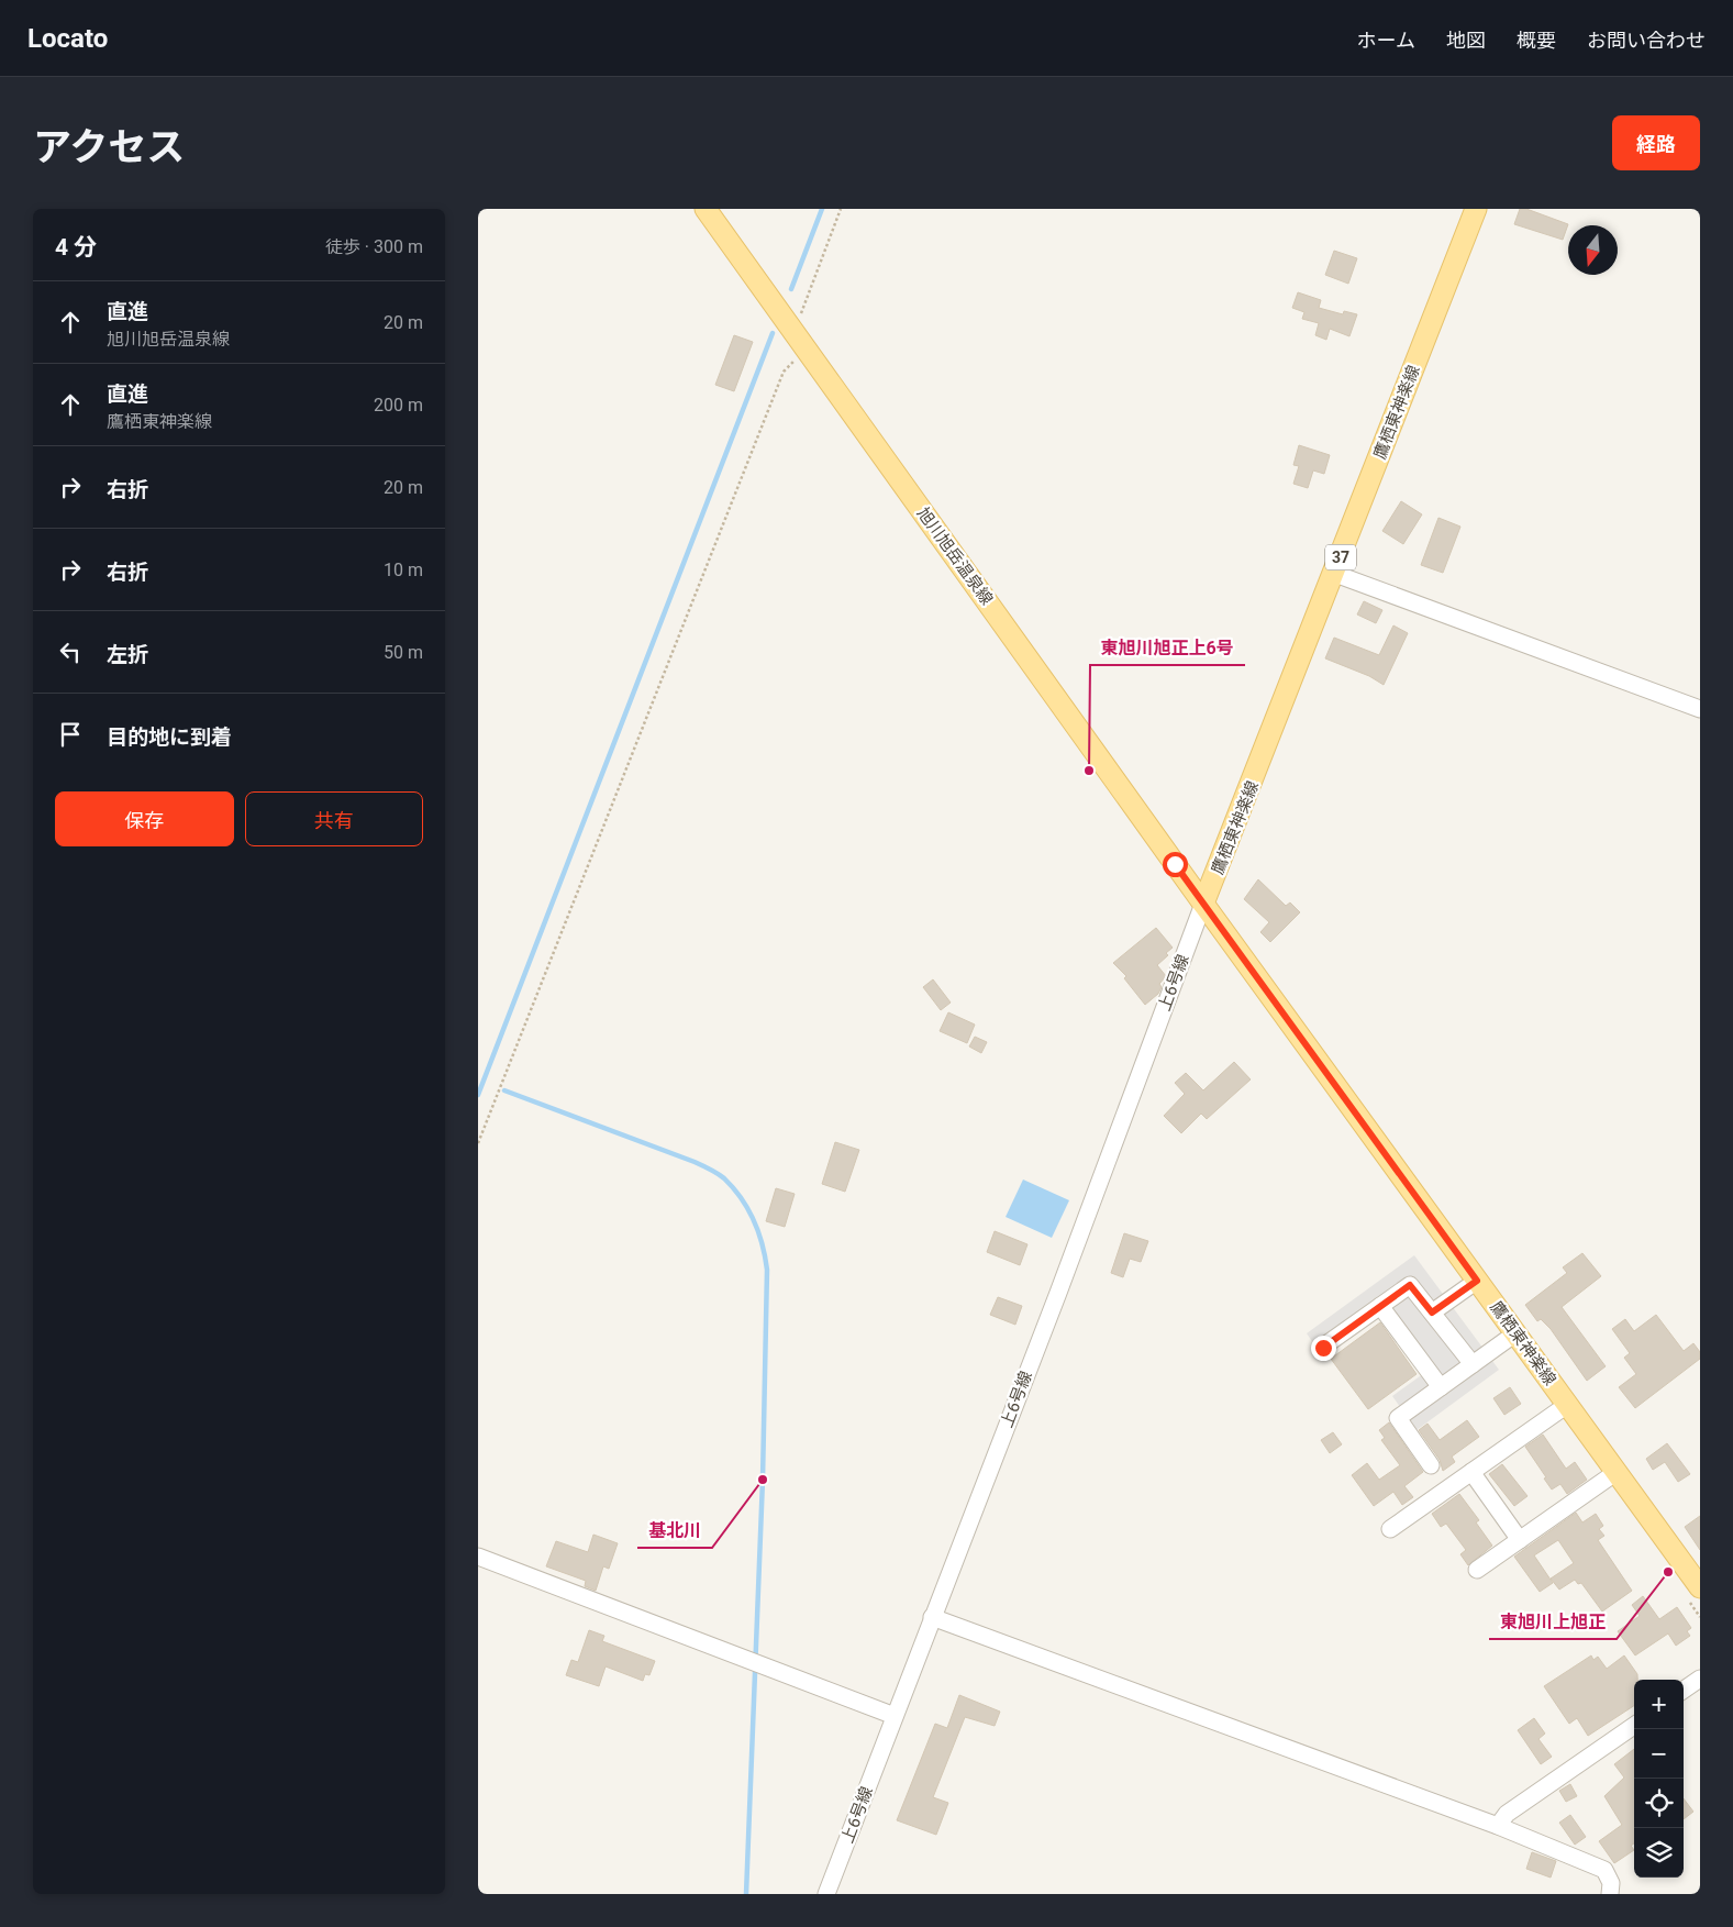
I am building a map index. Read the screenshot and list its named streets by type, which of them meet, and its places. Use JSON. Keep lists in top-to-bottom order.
{
  "streets": {
    "main road": ["鷹栖東神楽線", "旭川旭岳温泉線", "37"],
    "street": ["上6号線"]
  },
  "crossings": [
    ["鷹栖東神楽線", "旭川旭岳温泉線"],
    ["鷹栖東神楽線", "上6号線"],
    ["旭川旭岳温泉線", "上6号線"]
  ],
  "places": ["東旭川旭正上6号", "基北川", "東旭川上旭正"],
  "north": "bottom",
  "page": {
    "header": "Locato",
    "nav": [
      "ホーム",
      "地図",
      "概要",
      "お問い合わせ"
    ],
    "title": "アクセス",
    "buttons": [
      "経路",
      ["保存", "共有"]
    ],
    "heading": ["4 分", "徒歩 · 300 m"],
    "list": [
      ["直進", "旭川旭岳温泉線", "20 m"],
      ["直進", "鷹栖東神楽線", "200 m"],
      ["右折", "20 m"],
      ["右折", "10 m"],
      ["左折", "50 m"],
      "目的地に到着"
    ],
    "map_buttons": ["+", "−"]
  }
}
